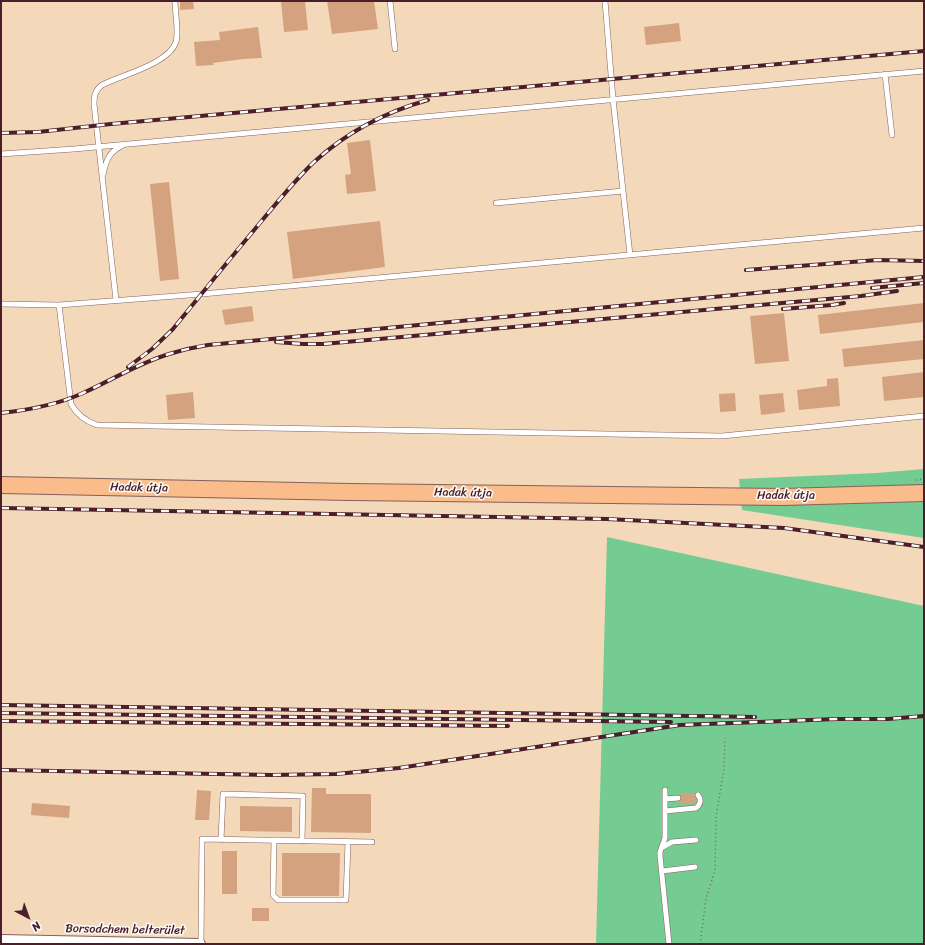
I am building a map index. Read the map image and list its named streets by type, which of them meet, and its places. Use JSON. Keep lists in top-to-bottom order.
{
  "streets": {
    "main road": ["Hadak útja"],
    "street": ["Borsodchem belterület"]
  },
  "north": "bottom right"
}
